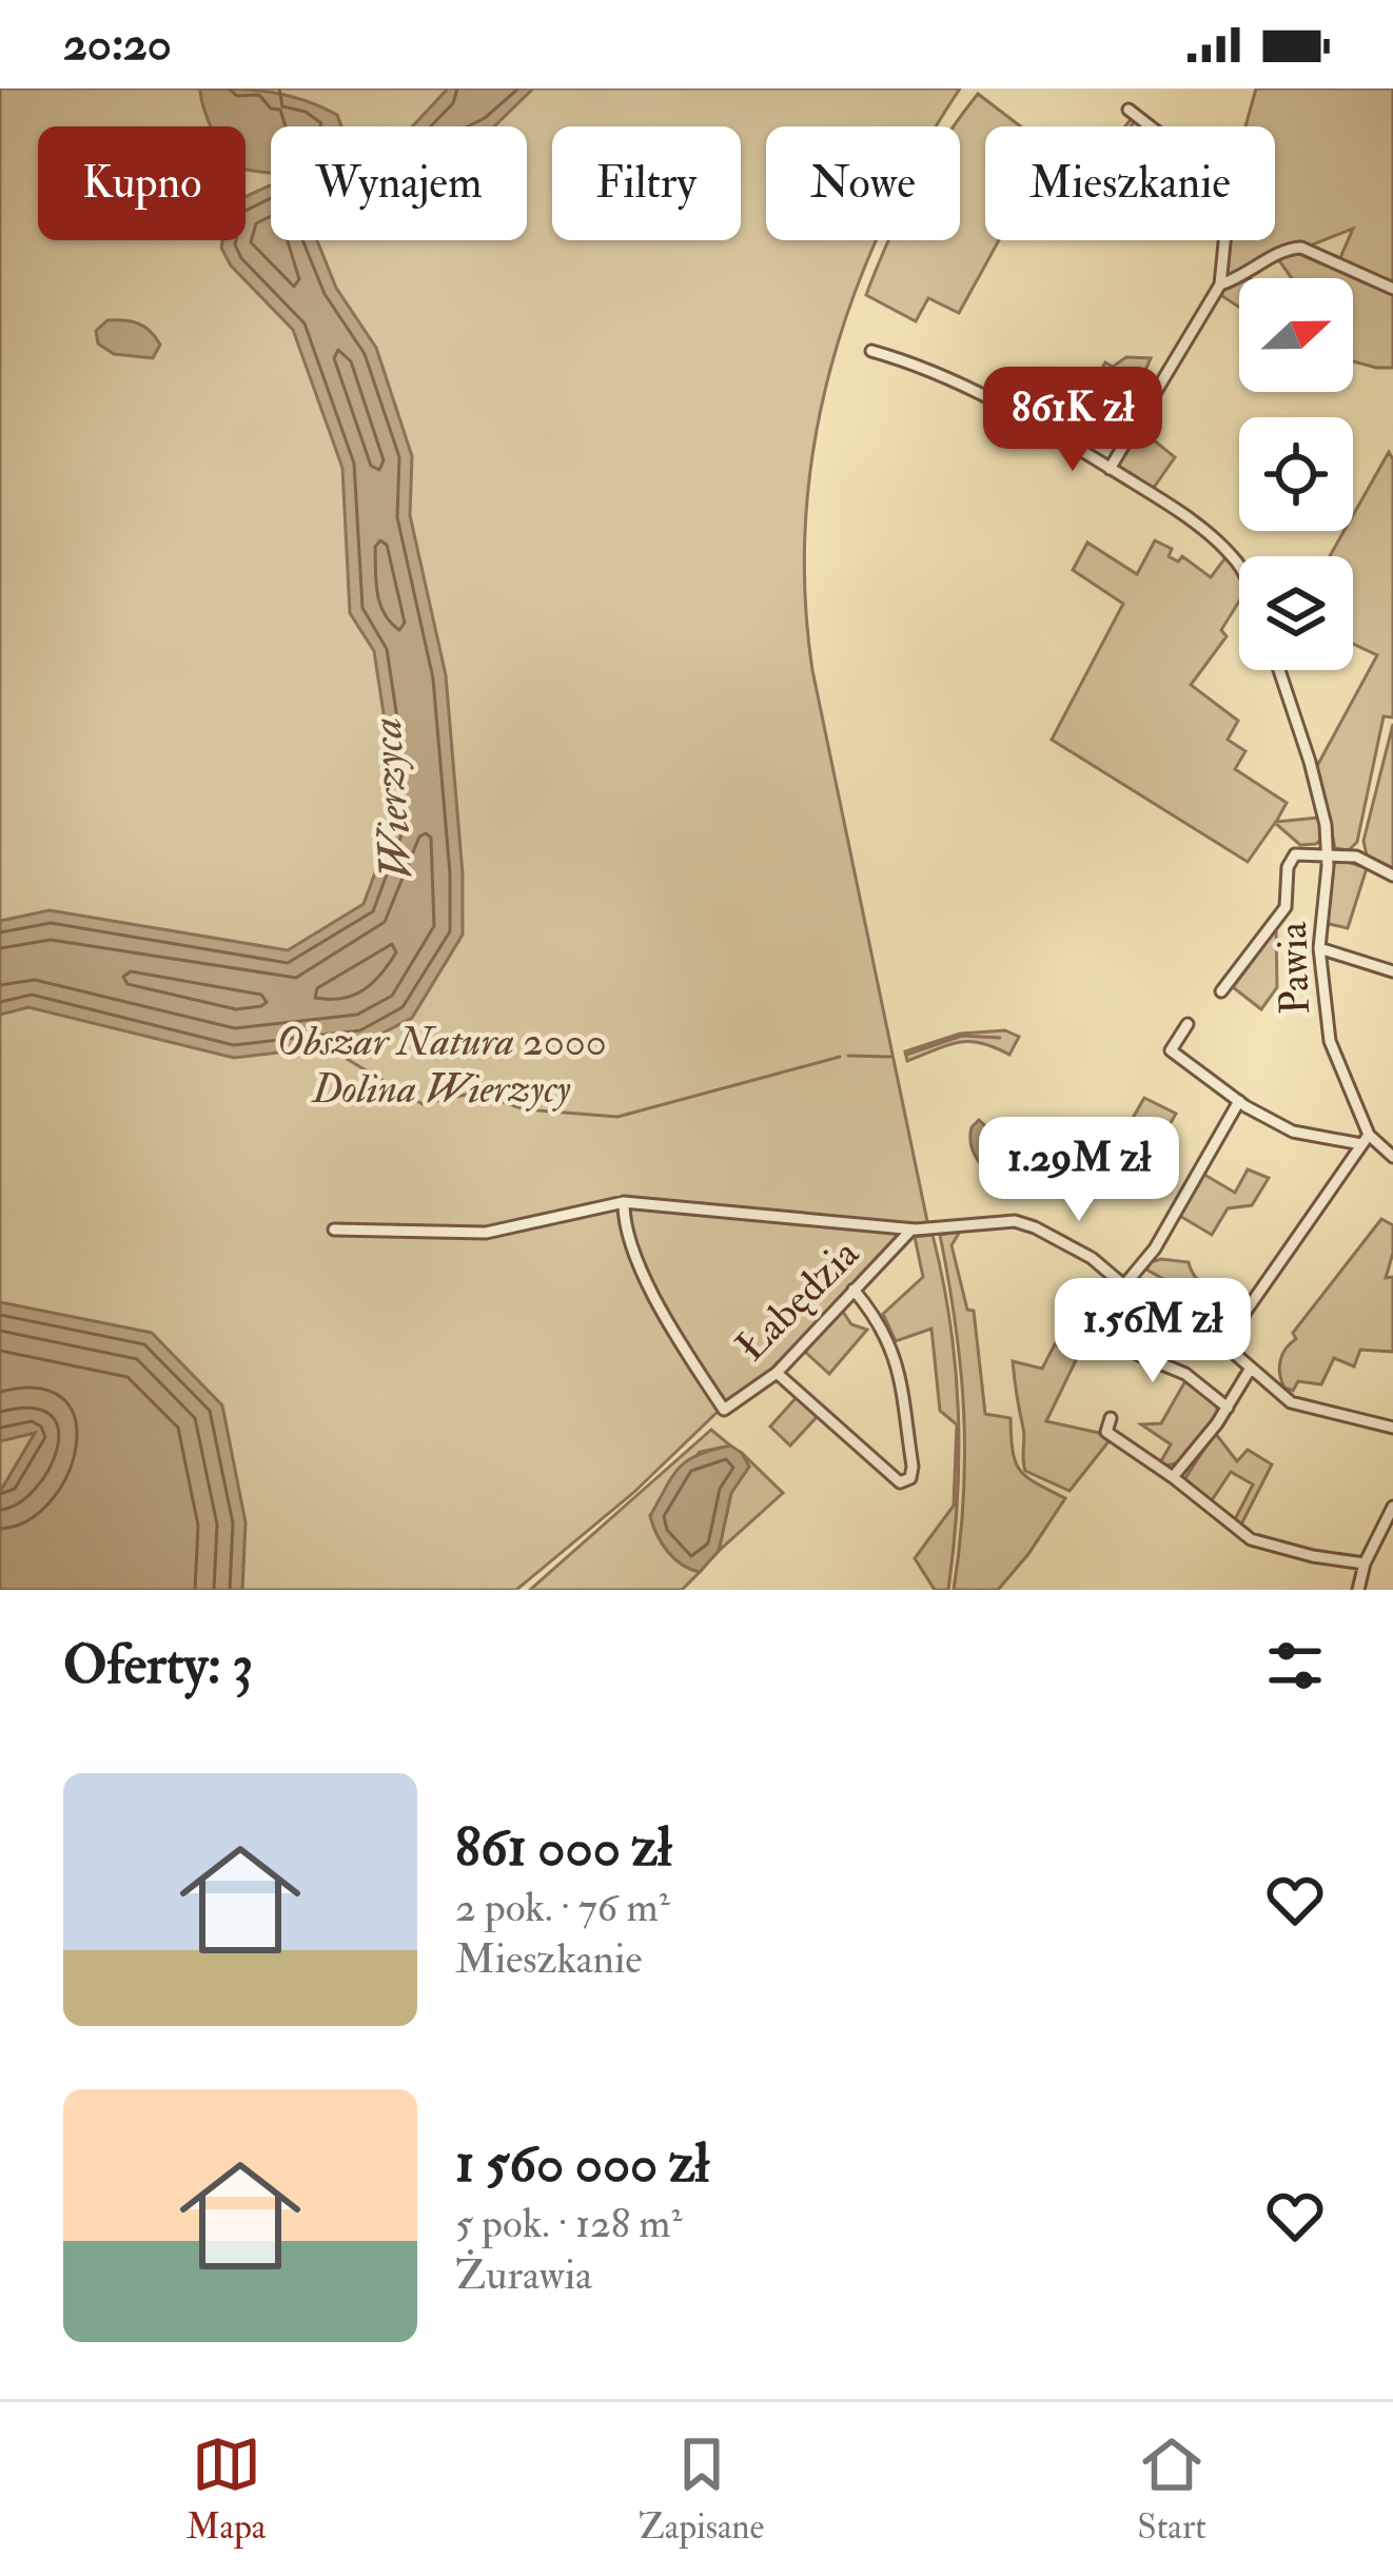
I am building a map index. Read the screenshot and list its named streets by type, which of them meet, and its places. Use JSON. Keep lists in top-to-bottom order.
{
  "streets": {
    "street": ["Pawia", "Łabędzia"]
  },
  "water": ["Wierzyca"],
  "parks": ["Obszar Natura 2000 Dolina Wierzycy"],
  "north": "right",
  "page": {
    "status": "20:20",
    "chip": [
      "Kupno",
      "Wynajem",
      "Filtry",
      "Nowe",
      "Mieszkanie"
    ],
    "price": ["861K zł", "1.29M zł", "1.56M zł"],
    "heading": "Oferty: 3",
    "list": [
      {
        "name": "861 000 zł",
        "note": "2 pok. · 76 m² · Mieszkanie"
      },
      {
        "name": "1 560 000 zł",
        "note": "5 pok. · 128 m² · Żurawia"
      }
    ],
    "tabs": ["Mapa", "Zapisane", "Start"]
  }
}
